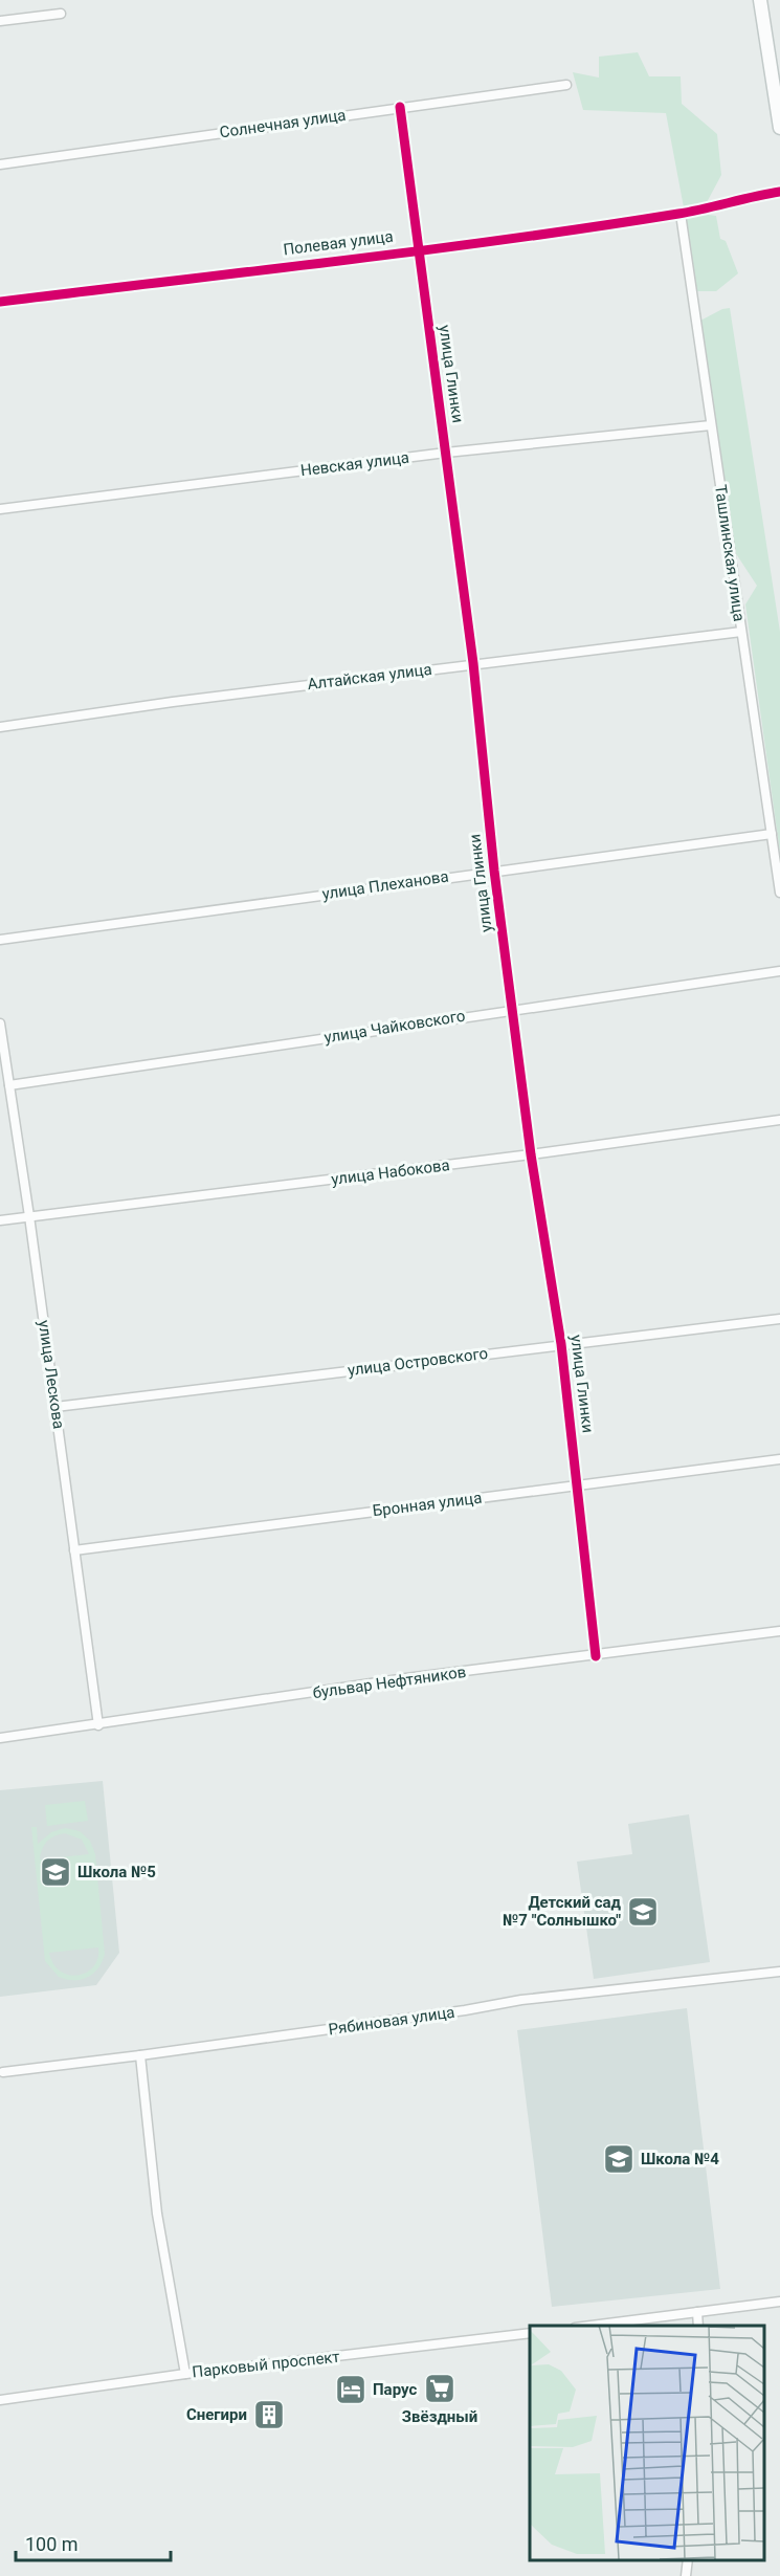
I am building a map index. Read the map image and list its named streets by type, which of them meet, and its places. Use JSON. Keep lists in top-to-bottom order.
{
  "streets": {
    "street": [
      "Солнечная улица",
      "Полевая улица",
      "улица Глинки",
      "Невская улица",
      "Ташлинская улица",
      "Алтайская улица",
      "улица Плеханова",
      "улица Чайковского",
      "улица Набокова",
      "улица Островского",
      "улица Лескова",
      "Бронная улица",
      "бульвар Нефтяников",
      "Рябиновая улица",
      "Парковый проспект"
    ]
  },
  "crossings": [
    ["Солнечная улица", "улица Глинки"],
    ["Полевая улица", "улица Глинки"],
    ["Полевая улица", "Ташлинская улица"],
    ["улица Глинки", "Невская улица"],
    ["улица Глинки", "Алтайская улица"],
    ["улица Глинки", "улица Плеханова"],
    ["улица Глинки", "улица Чайковского"],
    ["улица Глинки", "улица Набокова"],
    ["улица Глинки", "улица Островского"],
    ["улица Глинки", "Бронная улица"],
    ["улица Глинки", "бульвар Нефтяников"],
    ["Невская улица", "Ташлинская улица"],
    ["Ташлинская улица", "Алтайская улица"],
    ["Ташлинская улица", "улица Плеханова"],
    ["улица Чайковского", "улица Лескова"],
    ["улица Набокова", "улица Лескова"],
    ["улица Островского", "улица Лескова"],
    ["улица Лескова", "Бронная улица"],
    ["улица Лескова", "бульвар Нефтяников"]
  ],
  "places": {
    "school or university": ["Школа №5", "Детский сад №7 \"Солнышко\"", "Школа №4"],
    "supermarket": ["Звёздный"],
    "hotel": ["Парус"],
    "building": ["Снегири"]
  },
  "scale_bar": "100 m"
}
